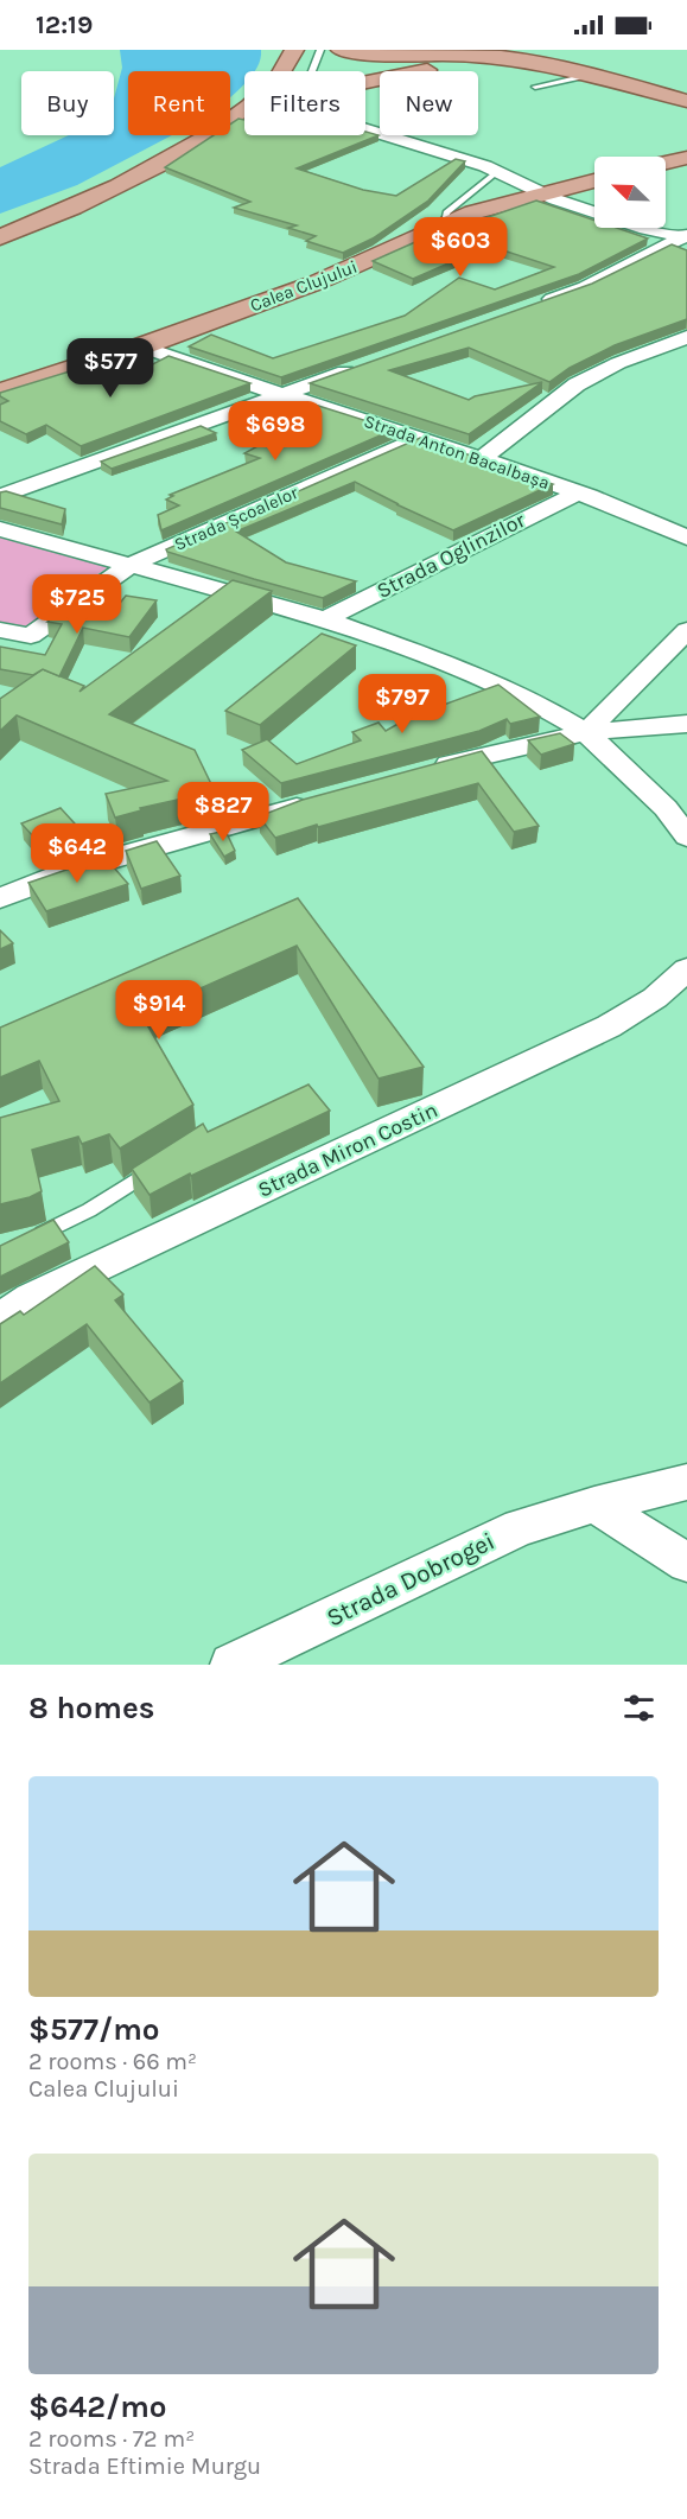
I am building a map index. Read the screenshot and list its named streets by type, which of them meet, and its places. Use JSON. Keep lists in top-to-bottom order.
{
  "streets": {
    "main road": ["Calea Clujului"],
    "street": [
      "Strada Anton Bacalbașa",
      "Strada Școalelor",
      "Strada Oglinzilor",
      "Strada Miron Costin",
      "Strada Dobrogei"
    ]
  },
  "crossings": [
    ["Calea Clujului", "Strada Anton Bacalbașa"],
    ["Strada Anton Bacalbașa", "Strada Școalelor"],
    ["Strada Anton Bacalbașa", "Strada Oglinzilor"]
  ],
  "north": "top left",
  "page": {
    "status": "12:19",
    "chip": [
      "Buy",
      "Rent",
      "Filters",
      "New"
    ],
    "price": [
      "$603",
      "$577",
      "$698",
      "$725",
      "$797",
      "$827",
      "$642",
      "$914"
    ],
    "heading": "8 homes",
    "list": [
      {
        "name": "$577/mo",
        "note": "2 rooms · 66 m² · Calea Clujului"
      },
      {
        "name": "$642/mo",
        "note": "2 rooms · 72 m² · Strada Eftimie Murgu"
      }
    ]
  }
}
